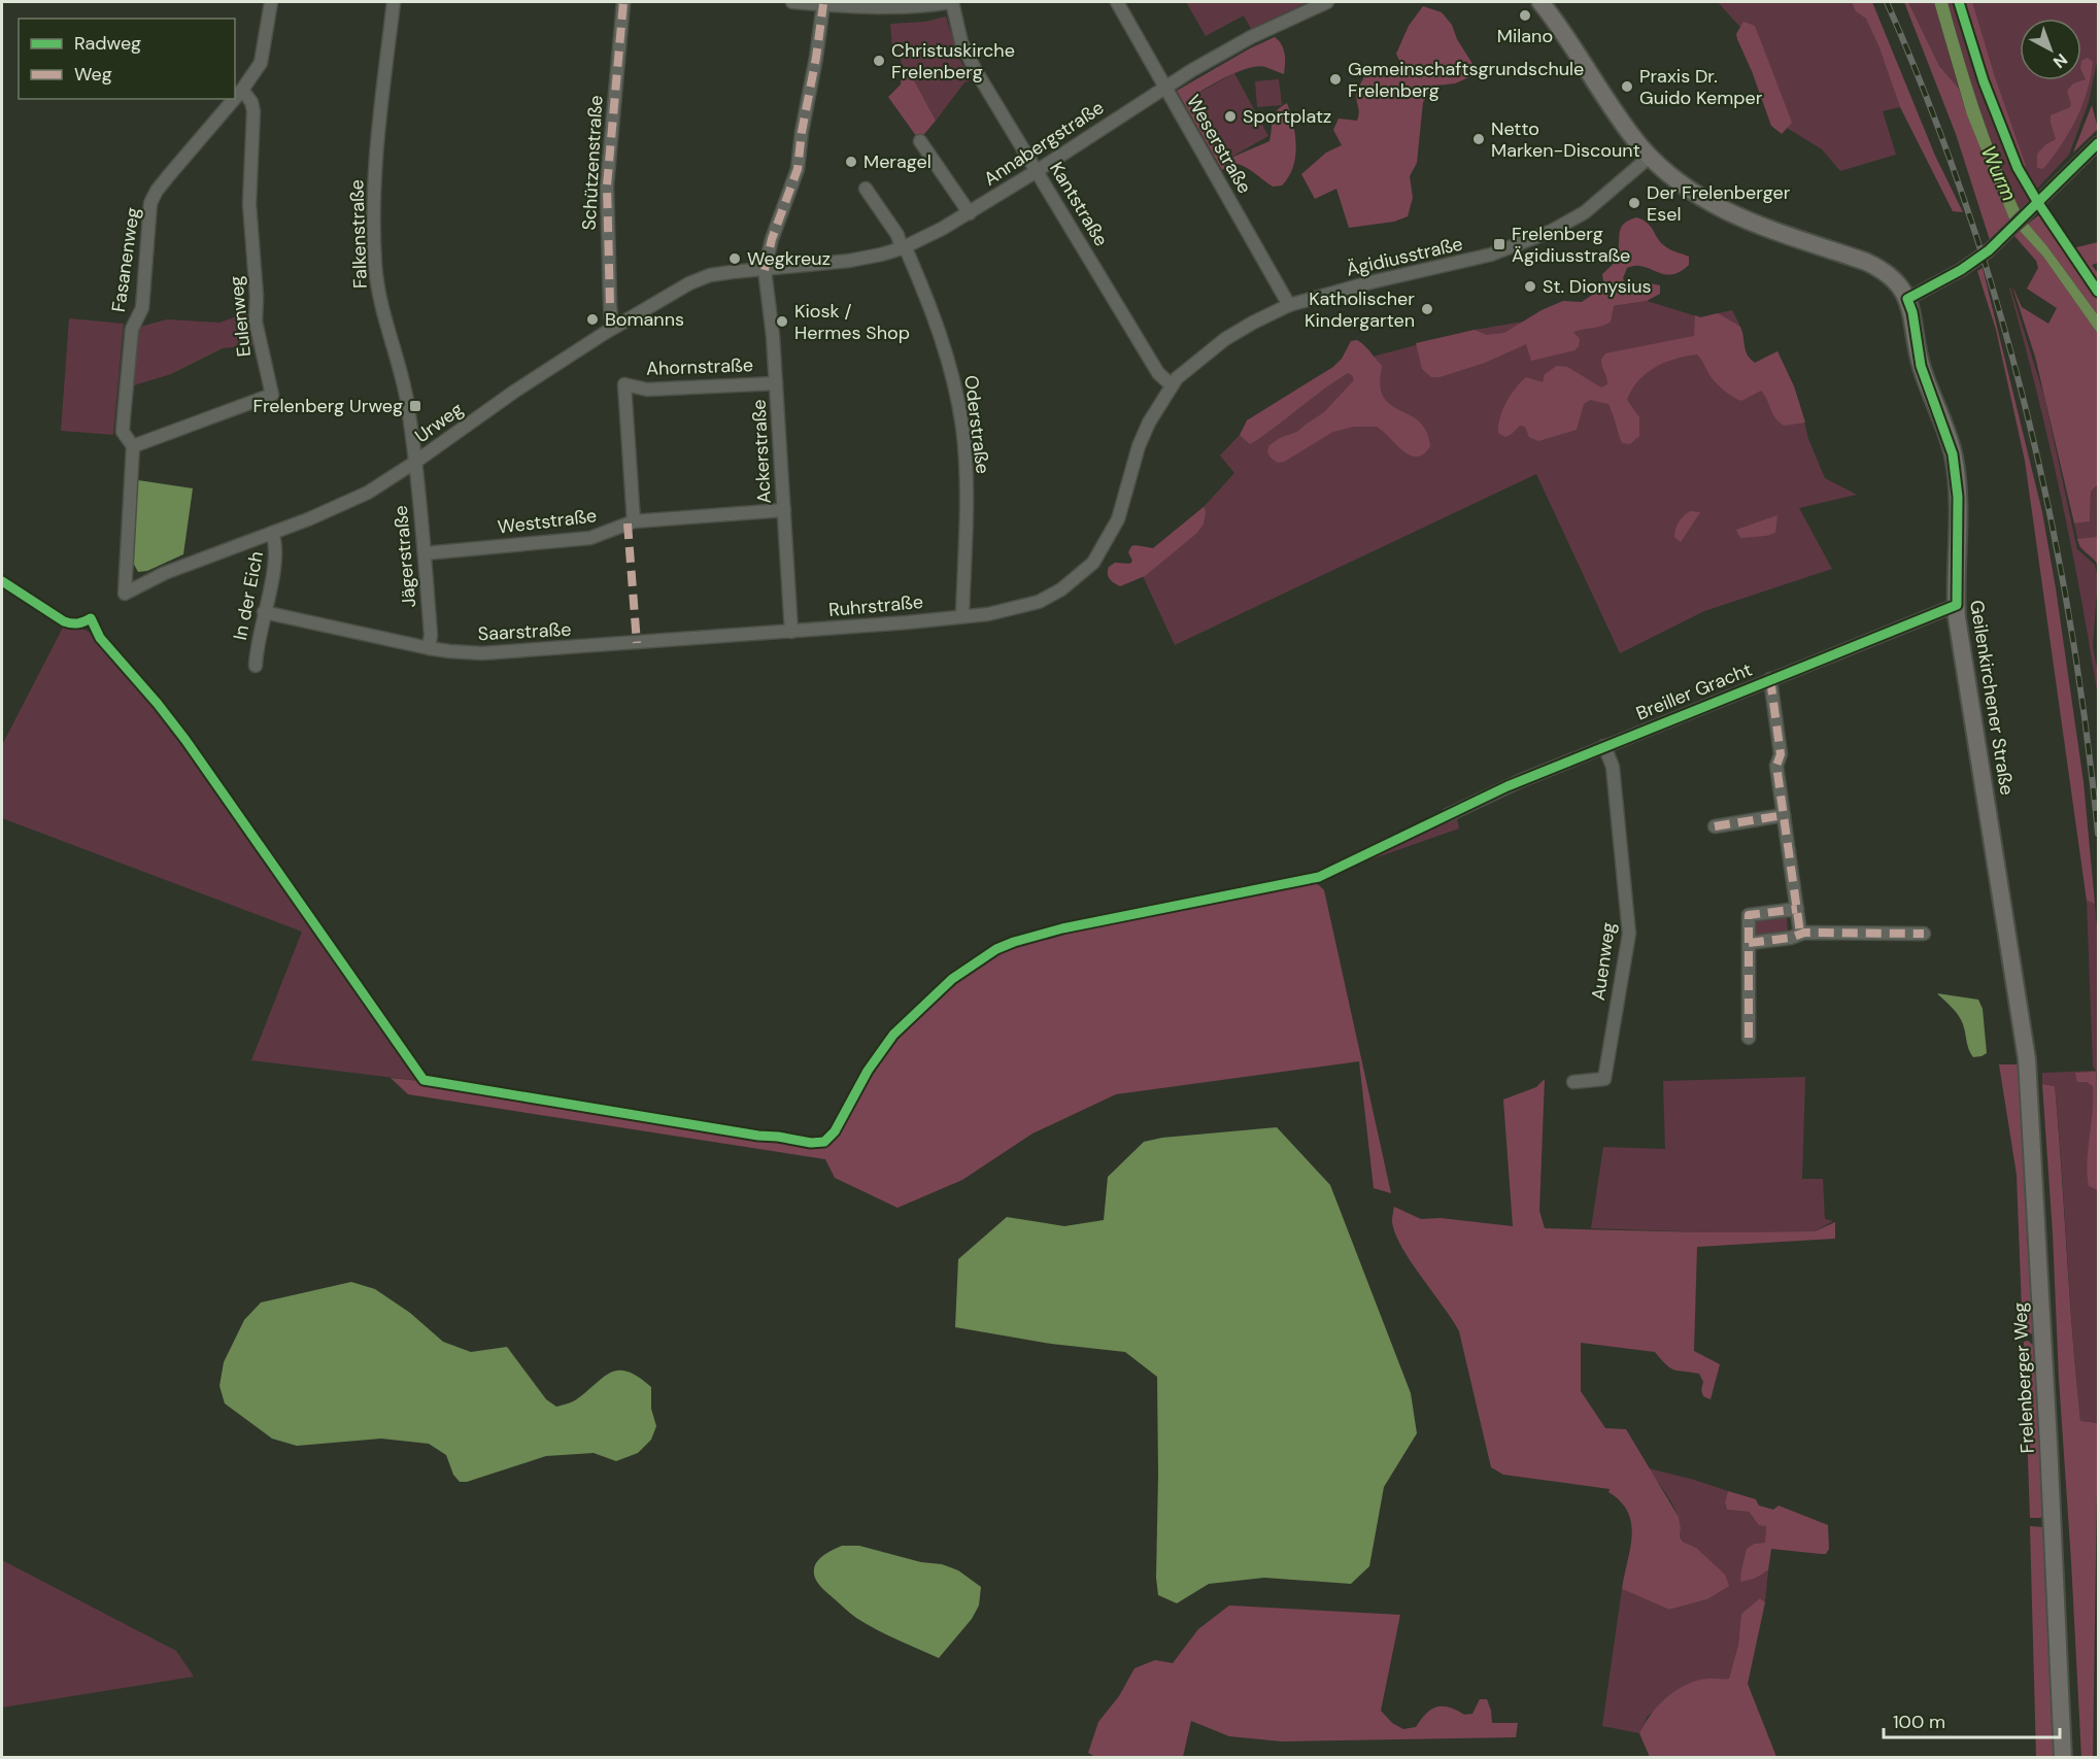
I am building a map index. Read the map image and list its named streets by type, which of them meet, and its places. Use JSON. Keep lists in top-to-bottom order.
{
  "streets": {
    "main road": ["Geilenkirchener Straße", "Frelenberger Weg"],
    "street": [
      "Annabergstraße",
      "Weserstraße",
      "Schützenstraße",
      "Kantstraße",
      "Falkenstraße",
      "Ägidiusstraße",
      "Fasanenweg",
      "Eulenweg",
      "Ahornstraße",
      "Urweg",
      "Oderstraße",
      "Ackerstraße",
      "Weststraße",
      "Jägerstraße",
      "In der Eich",
      "Ruhrstraße",
      "Saarstraße",
      "Breiller Gracht",
      "Auenweg"
    ]
  },
  "crossings": [
    ["Annabergstraße", "Weserstraße"],
    ["Annabergstraße", "Kantstraße"],
    ["Annabergstraße", "Urweg"],
    ["Annabergstraße", "Oderstraße"],
    ["Annabergstraße", "Ackerstraße"],
    ["Weserstraße", "Ägidiusstraße"],
    ["Schützenstraße", "Urweg"],
    ["Kantstraße", "Ägidiusstraße"],
    ["Falkenstraße", "Urweg"],
    ["Falkenstraße", "Jägerstraße"],
    ["Ägidiusstraße", "Oderstraße"],
    ["Ägidiusstraße", "Ruhrstraße"],
    ["Ägidiusstraße", "Geilenkirchener Straße"],
    ["Fasanenweg", "Eulenweg"],
    ["Fasanenweg", "Urweg"],
    ["Ahornstraße", "Ackerstraße"],
    ["Ahornstraße", "Weststraße"],
    ["Urweg", "Ackerstraße"],
    ["Urweg", "Jägerstraße"],
    ["Urweg", "In der Eich"],
    ["Oderstraße", "Ruhrstraße"],
    ["Ackerstraße", "Weststraße"],
    ["Ackerstraße", "Ruhrstraße"],
    ["Ackerstraße", "Saarstraße"],
    ["Weststraße", "Jägerstraße"],
    ["Jägerstraße", "Saarstraße"],
    ["In der Eich", "Saarstraße"],
    ["Ruhrstraße", "Saarstraße"],
    ["Breiller Gracht", "Geilenkirchener Straße"],
    ["Breiller Gracht", "Auenweg"],
    ["Geilenkirchener Straße", "Frelenberger Weg"]
  ],
  "water": ["Wurm"],
  "places": {
    "other": [
      "Milano",
      "Christuskirche Frelenberg",
      "Gemeinschaftsgrundschule Frelenberg",
      "Praxis Dr. Guido Kemper",
      "Sportplatz",
      "Netto Marken-Discount",
      "Meragel",
      "Der Frelenberger Esel",
      "Wegkreuz",
      "St. Dionysius",
      "Katholischer Kindergarten",
      "Bomanns",
      "Kiosk / Hermes Shop"
    ],
    "transit": ["Frelenberg Ägidiusstraße", "Frelenberg Urweg"]
  },
  "legend": ["Radweg", "Weg"],
  "scale_bar": "100 m",
  "north": "bottom right"
}
